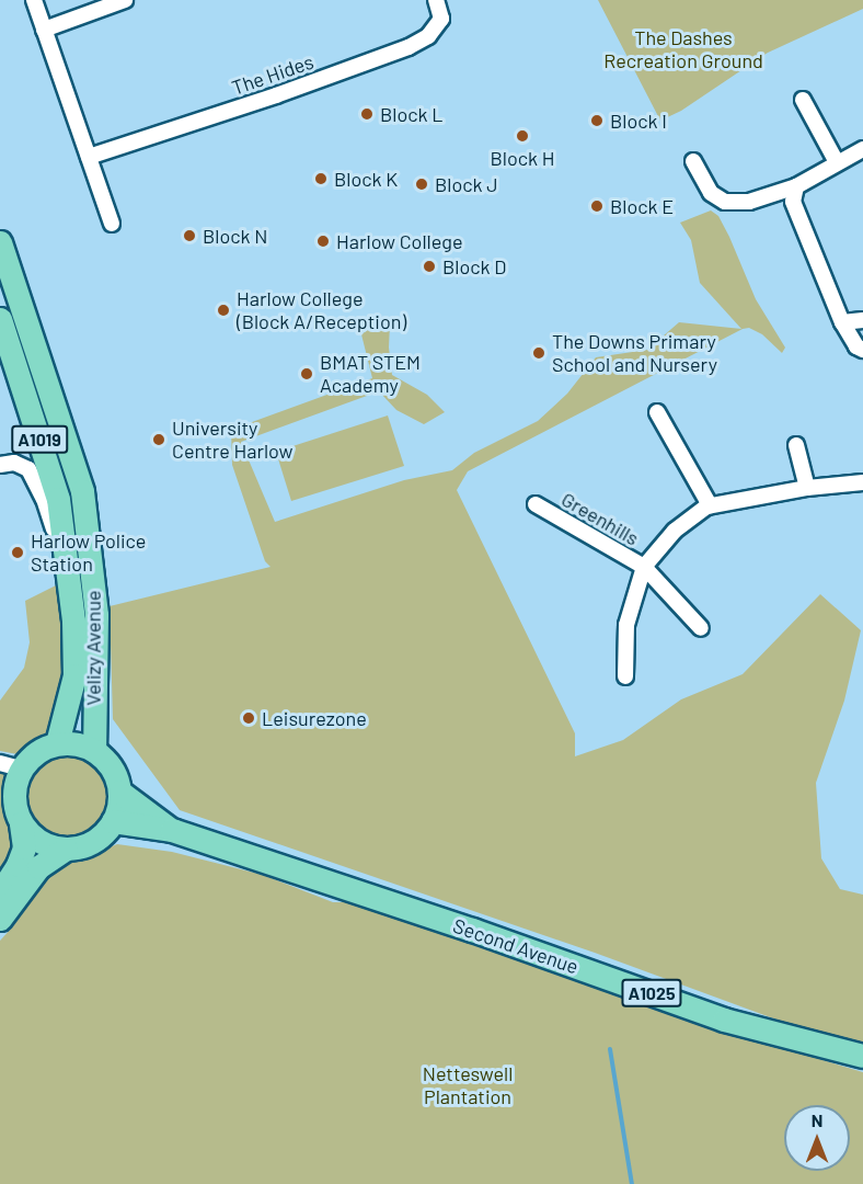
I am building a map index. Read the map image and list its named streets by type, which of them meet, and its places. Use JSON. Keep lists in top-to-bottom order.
{
  "streets": {
    "main road": [
      "A1019",
      "Velizy Avenue",
      "Second Avenue",
      "A1025"
    ],
    "street": ["The Hides", "Greenhills"]
  },
  "crossings": [
    ["Velizy Avenue", "Second Avenue"]
  ],
  "parks": ["The Dashes Recreation Ground", "Netteswell Plantation"],
  "places": [
    "Block L",
    "Block I",
    "Block H",
    "Block K",
    "Block J",
    "Block E",
    "Block N",
    "Harlow College",
    "Block D",
    "Harlow College (Block A/Reception)",
    "The Downs Primary School and Nursery",
    "BMAT STEM Academy",
    "University Centre Harlow",
    "Harlow Police Station",
    "Leisurezone"
  ],
  "north": "top"
}
